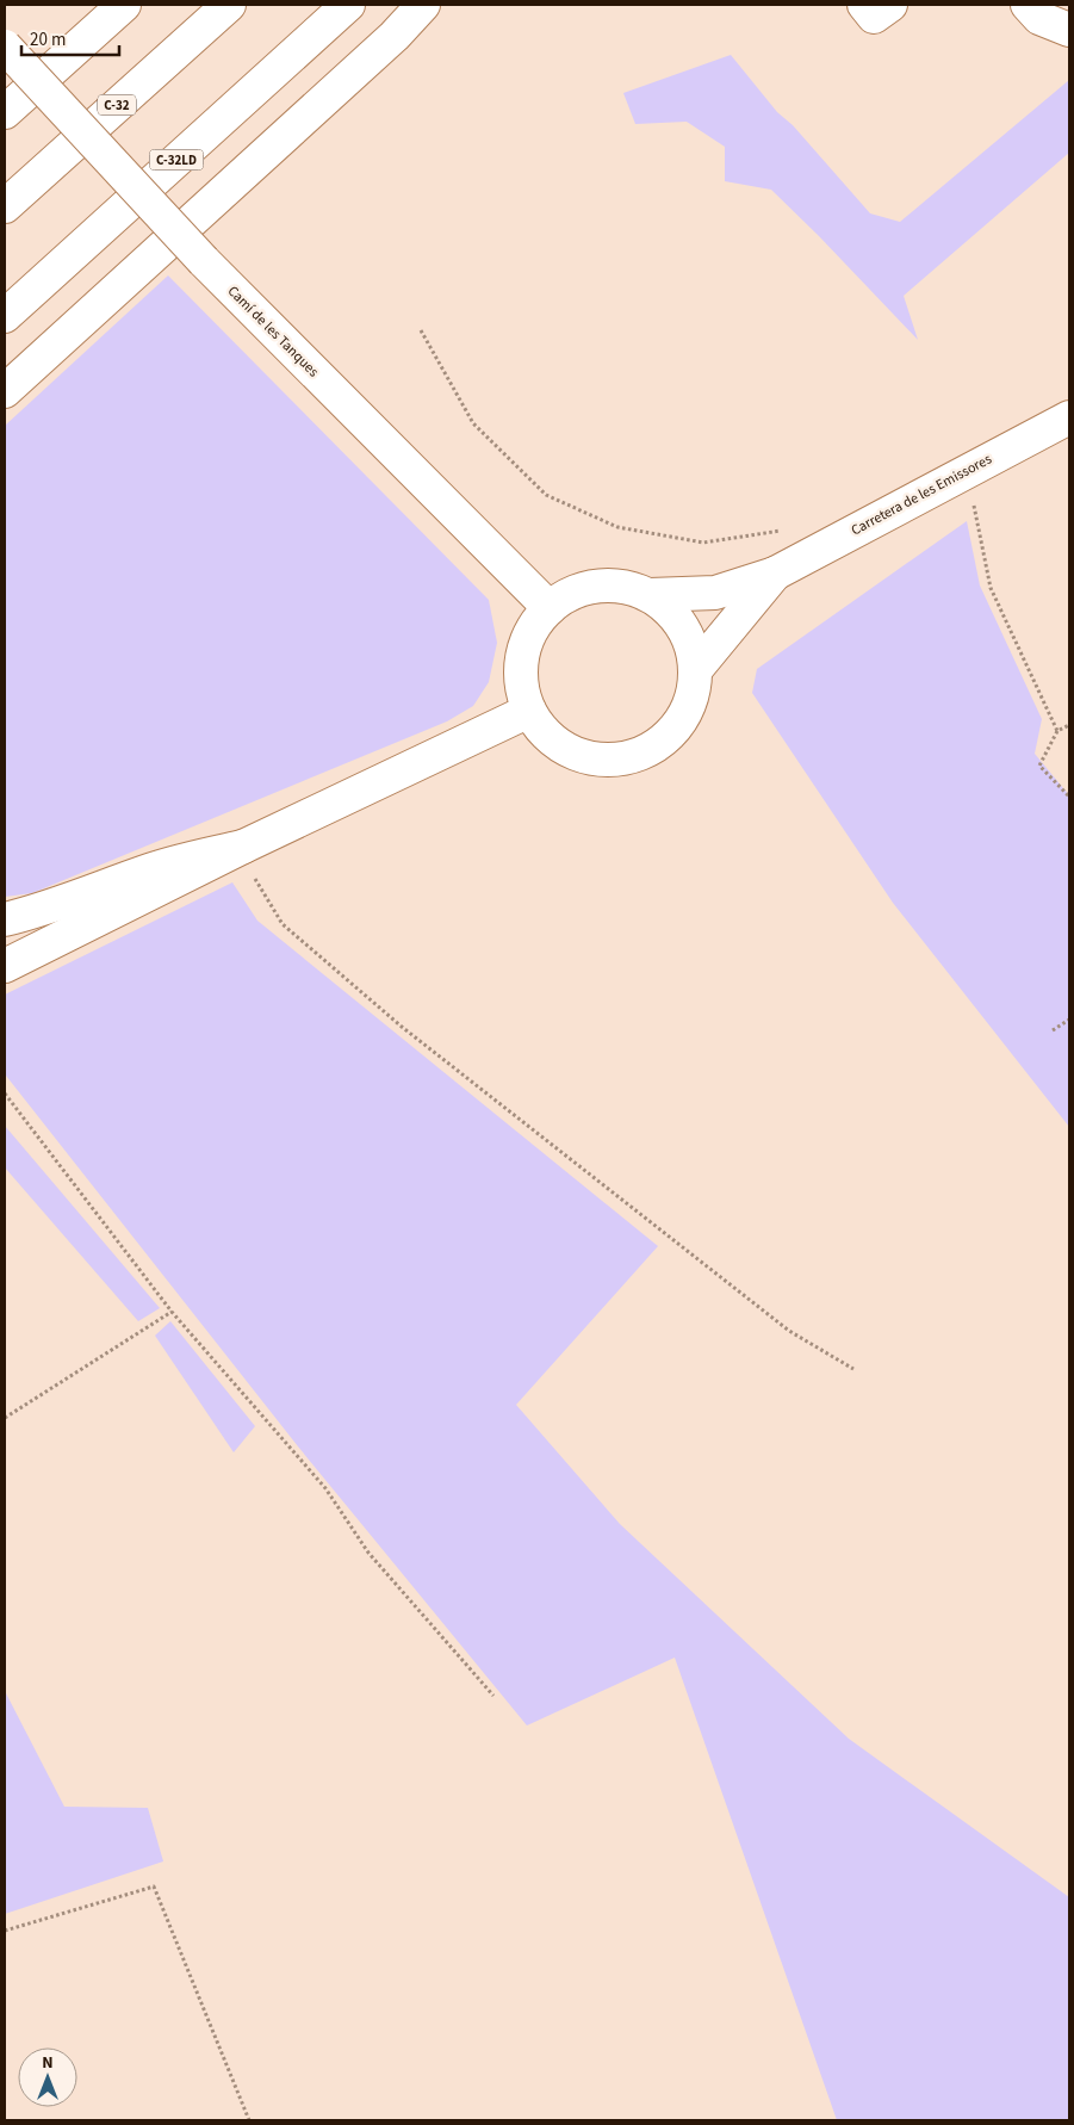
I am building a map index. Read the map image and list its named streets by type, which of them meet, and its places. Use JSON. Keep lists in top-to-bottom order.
{
  "streets": {
    "main road": [
      "C-32",
      "C-32LD",
      "Camí de les Tanques",
      "Carretera de les Emissores"
    ]
  },
  "scale_bar": "20 m",
  "north": "top"
}
